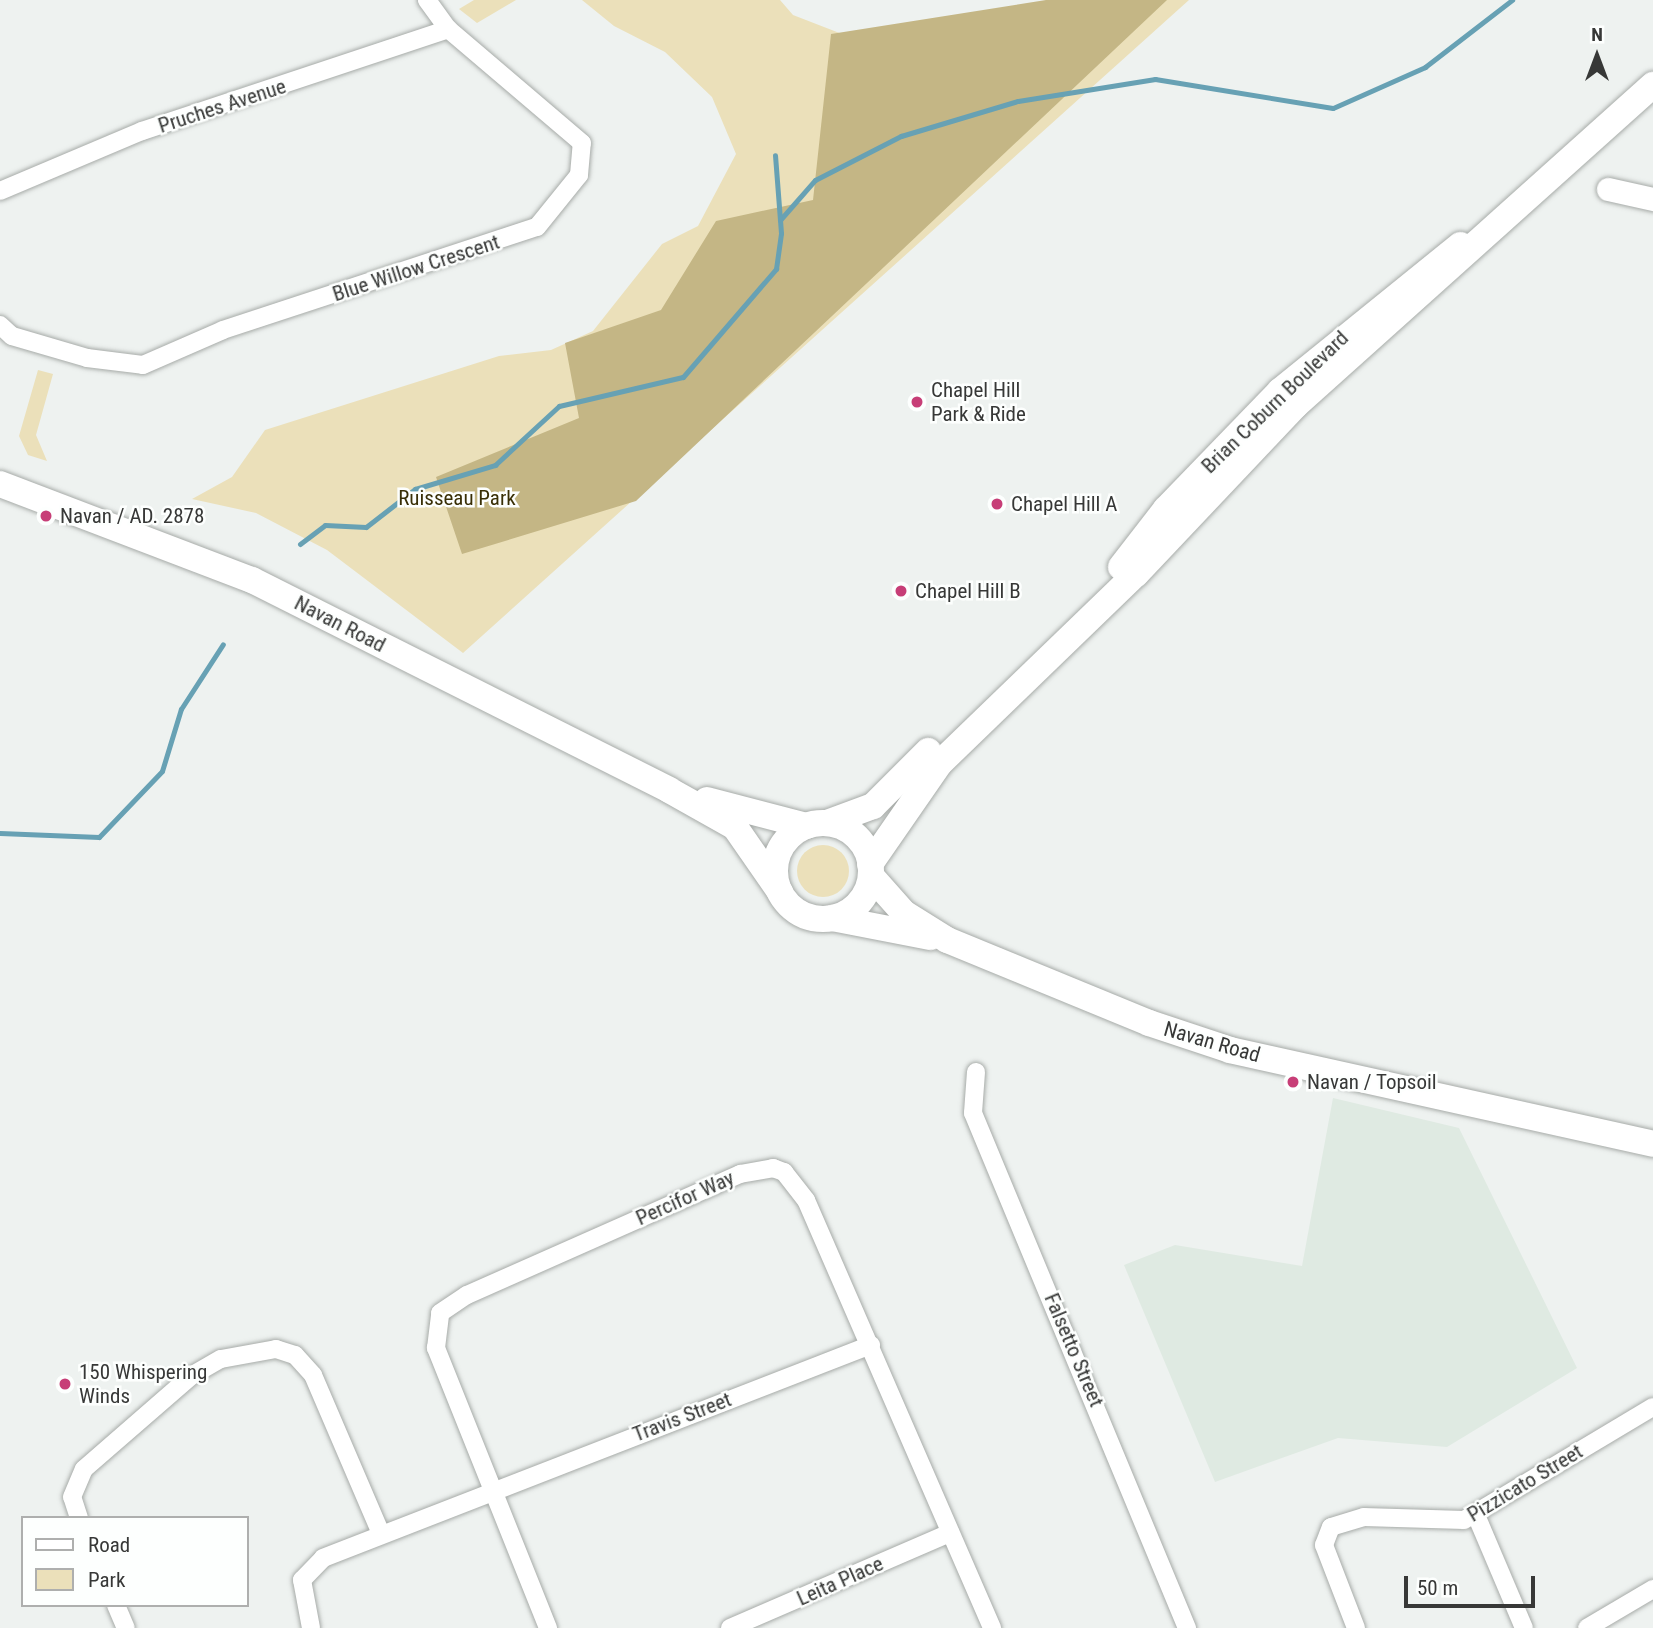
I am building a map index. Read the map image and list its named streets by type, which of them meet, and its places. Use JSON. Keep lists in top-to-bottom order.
{
  "streets": {
    "main road": ["Brian Coburn Boulevard", "Navan Road"],
    "street": [
      "Pruches Avenue",
      "Blue Willow Crescent",
      "Percifor Way",
      "Falsetto Street",
      "Travis Street",
      "Pizzicato Street",
      "Leita Place"
    ]
  },
  "crossings": [
    ["Pruches Avenue", "Blue Willow Crescent"],
    ["Brian Coburn Boulevard", "Navan Road"],
    ["Percifor Way", "Travis Street"],
    ["Percifor Way", "Leita Place"]
  ],
  "parks": ["Ruisseau Park"],
  "places": [
    "Chapel Hill Park & Ride",
    "Chapel Hill A",
    "Navan / AD. 2878",
    "Chapel Hill B",
    "Navan / Topsoil",
    "150 Whispering Winds"
  ],
  "legend": ["Road", "Park"],
  "scale_bar": "50 m",
  "north": "top"
}
